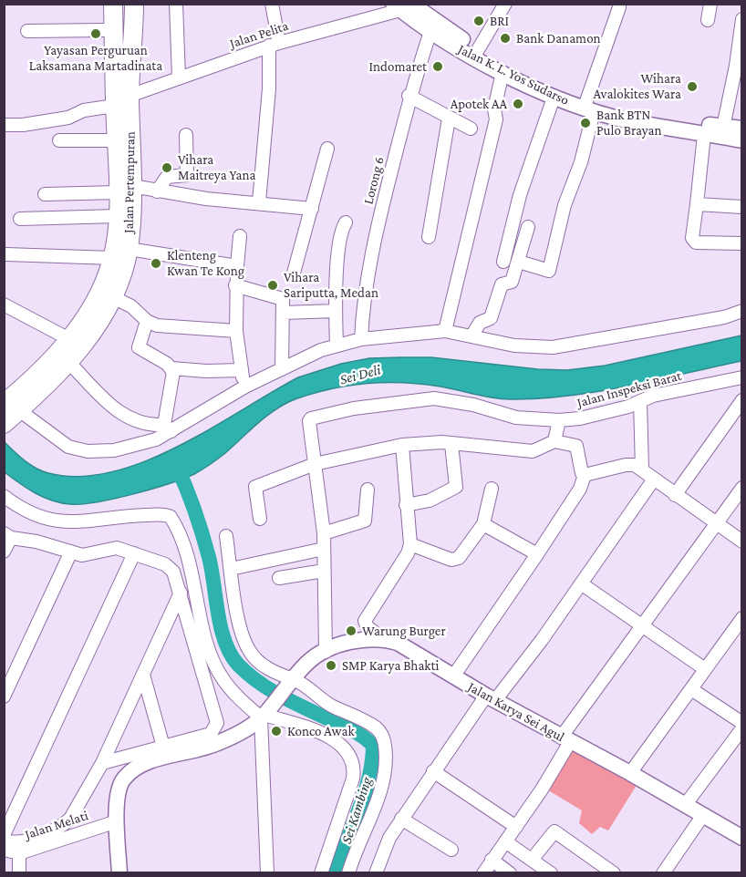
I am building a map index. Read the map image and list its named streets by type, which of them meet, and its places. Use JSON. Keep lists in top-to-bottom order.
{
  "streets": {
    "highway": ["Jalan Pertempuran"],
    "main road": ["Jalan K. L. Yos Sudarso", "Jalan Karya Sei Agul"],
    "street": [
      "Jalan Pelita",
      "Lorong 6",
      "Jalan Inspeksi Barat",
      "Jalan Melati"
    ]
  },
  "crossings": [
    ["Jalan Pelita", "Jalan K. L. Yos Sudarso"],
    ["Jalan Pelita", "Jalan Pertempuran"],
    ["Jalan K. L. Yos Sudarso", "Lorong 6"],
    ["Jalan Karya Sei Agul", "Jalan Melati"]
  ],
  "water": ["Sei Deli", "Sei Kambing"],
  "places": [
    "BRI",
    "Yayasan Perguruan Laksamana Martadinata",
    "Bank Danamon",
    "Indomaret",
    "Wihara Avalokites Wara",
    "Apotek AA",
    "Bank BTN Pulo Brayan",
    "Vihara Maitreya Yana",
    "Klenteng Kwan Te Kong",
    "Vihara Sariputta, Medan",
    "Warung Burger",
    "SMP Karya Bhakti",
    "Konco Awak"
  ]
}
